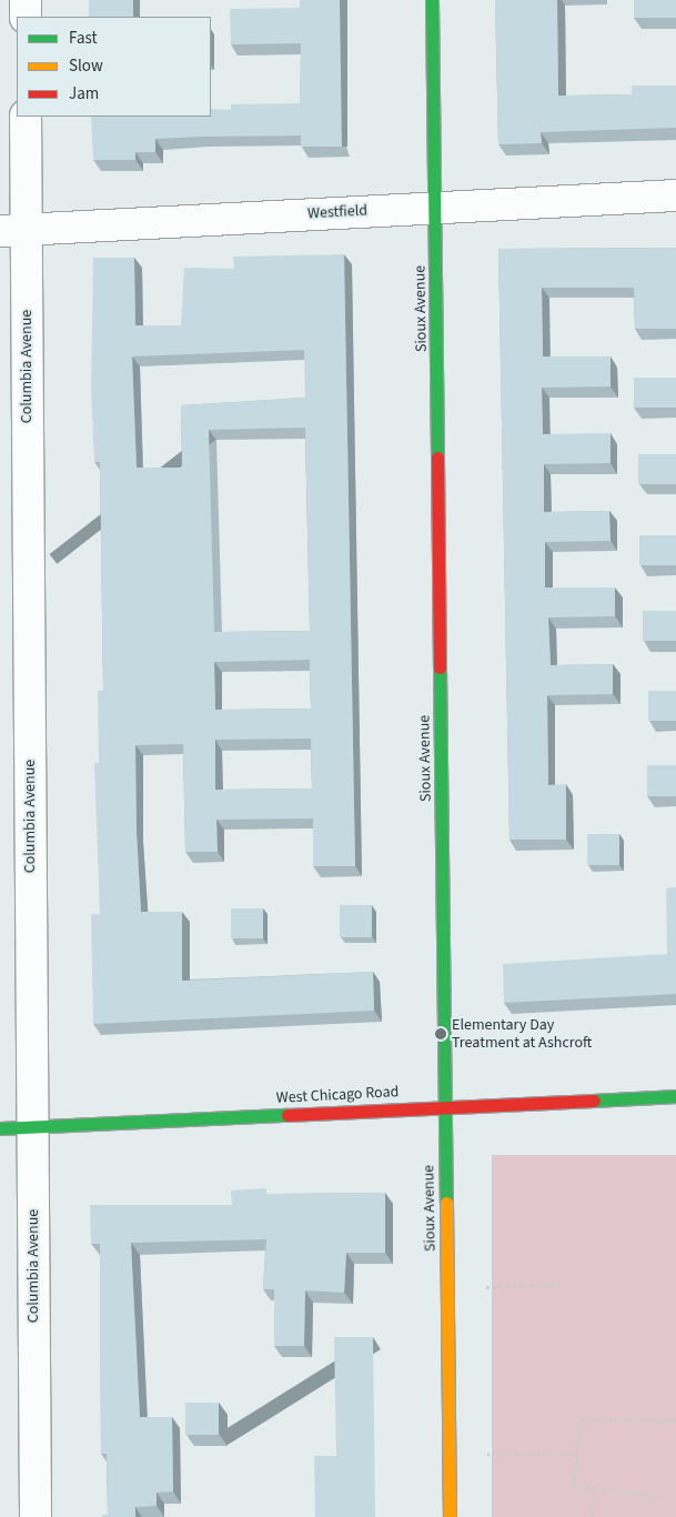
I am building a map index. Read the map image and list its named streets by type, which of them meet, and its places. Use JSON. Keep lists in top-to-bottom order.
{
  "streets": {
    "street": [
      "Westfield",
      "Sioux Avenue",
      "Columbia Avenue",
      "West Chicago Road"
    ]
  },
  "crossings": [
    ["Westfield", "Sioux Avenue"],
    ["Westfield", "Columbia Avenue"],
    ["Sioux Avenue", "West Chicago Road"],
    ["Columbia Avenue", "West Chicago Road"]
  ],
  "places": ["Elementary Day Treatment at Ashcroft"],
  "legend": ["Fast", "Slow", "Jam"]
}
